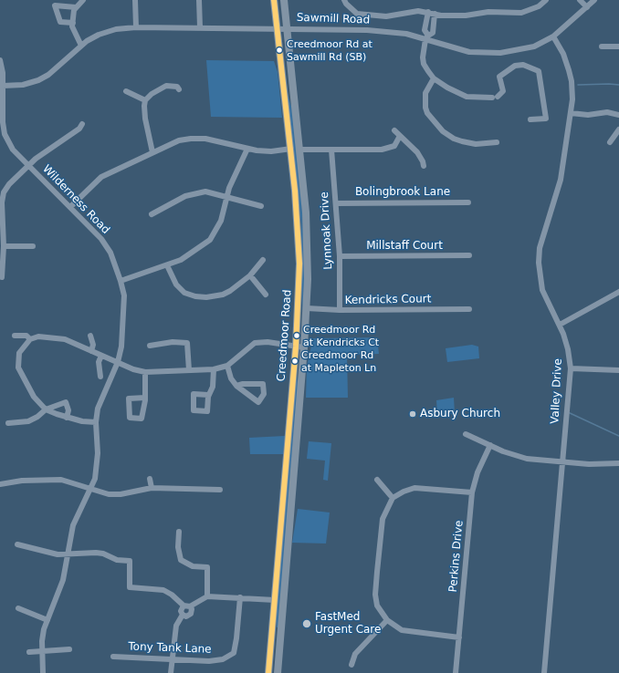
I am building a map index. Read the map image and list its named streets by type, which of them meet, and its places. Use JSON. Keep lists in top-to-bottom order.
{
  "streets": {
    "main road": ["Creedmoor Road"],
    "street": [
      "Sawmill Road",
      "Bolingbrook Lane",
      "Wilderness Road",
      "Lynnoak Drive",
      "Millstaff Court",
      "Kendricks Court",
      "Valley Drive",
      "Perkins Drive",
      "Tony Tank Lane"
    ]
  },
  "crossings": [
    ["Sawmill Road", "Wilderness Road"],
    ["Sawmill Road", "Creedmoor Road"],
    ["Sawmill Road", "Valley Drive"],
    ["Bolingbrook Lane", "Lynnoak Drive"],
    ["Lynnoak Drive", "Millstaff Court"],
    ["Lynnoak Drive", "Kendricks Court"],
    ["Kendricks Court", "Creedmoor Road"]
  ],
  "places": [
    "Creedmoor Rd at Sawmill Rd (SB)",
    "Creedmoor Rd at Kendricks Ct",
    "Creedmoor Rd at Mapleton Ln",
    "Asbury Church",
    "FastMed Urgent Care"
  ]
}
